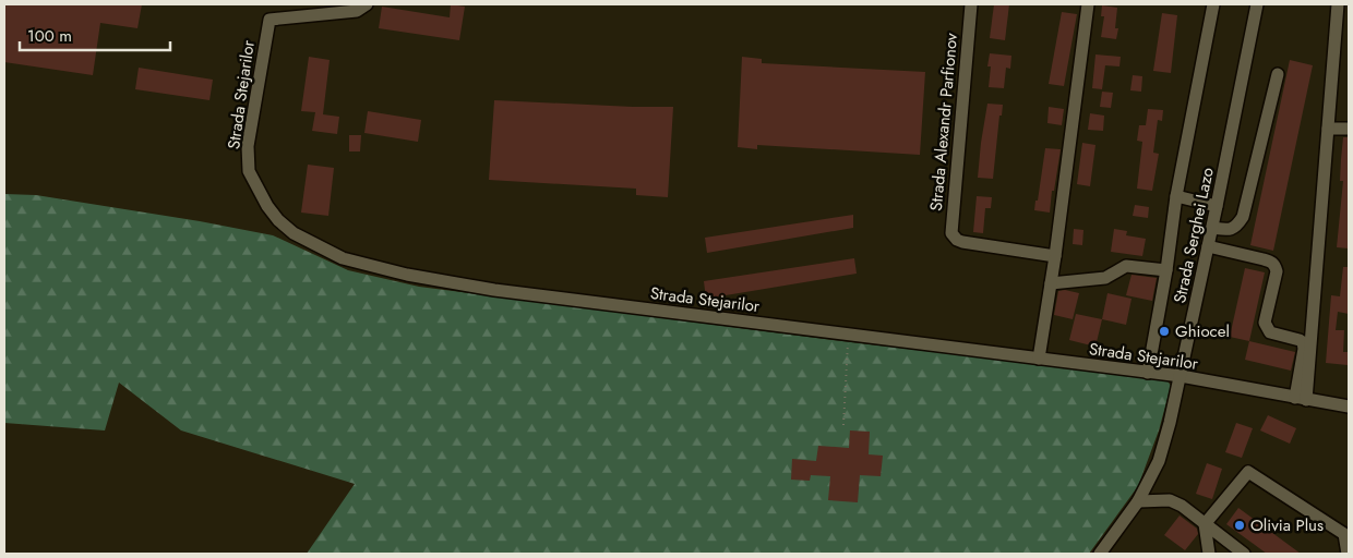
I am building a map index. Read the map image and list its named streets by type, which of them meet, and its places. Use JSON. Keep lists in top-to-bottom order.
{
  "streets": {
    "street": ["Strada Stejarilor", "Strada Alexandr Parfionov", "Strada Serghei Lazo"]
  },
  "crossings": [
    ["Strada Stejarilor", "Strada Serghei Lazo"]
  ],
  "places": ["Ghiocel", "Olivia Plus"],
  "scale_bar": "100 m"
}
